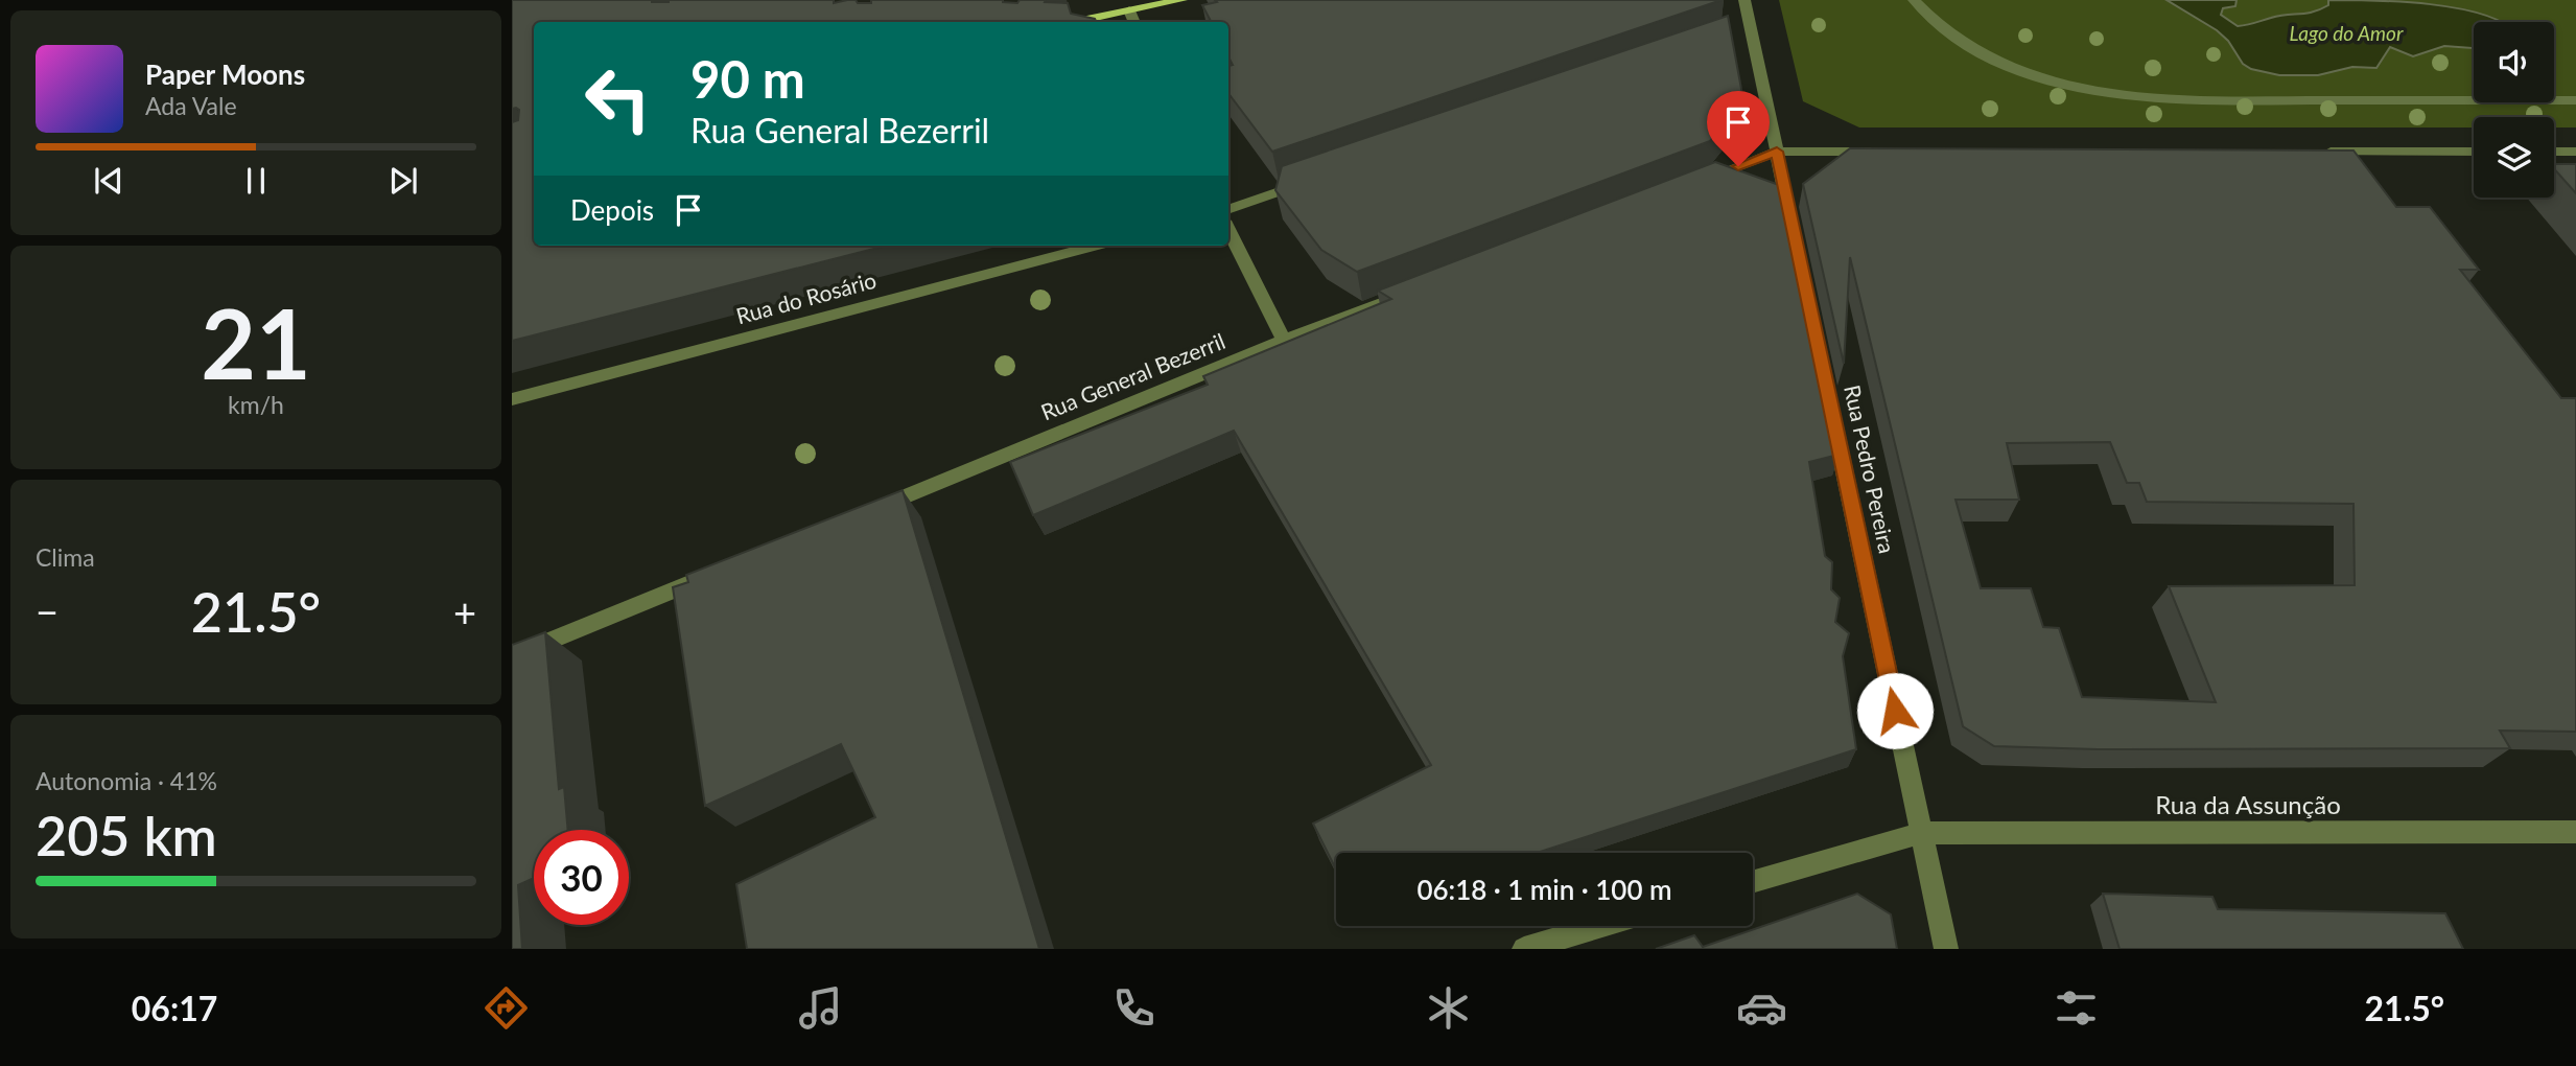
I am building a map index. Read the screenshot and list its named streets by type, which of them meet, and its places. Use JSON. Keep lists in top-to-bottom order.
{
  "streets": {
    "street": [
      "Rua do Rosário",
      "Rua General Bezerril",
      "Rua Pedro Pereira",
      "Rua da Assunção"
    ]
  },
  "crossings": [
    ["Rua Pedro Pereira", "Rua da Assunção"]
  ],
  "water": ["Lago do Amor"],
  "page": {
    "turn": ["90 m", "Rua General Bezerril"],
    "song": ["Paper Moons", "Ada Vale"],
    "then": "Depois",
    "tile": [
      ["21", "km/h"],
      "Clima",
      ["Autonomia · 41%", "205 km"]
    ],
    "heat": ["−", "21.5°", "+"],
    "limit": "30",
    "trip": "06:18 · 1 min · 100 m",
    "tabs": ["06:17", "21.5°"]
  }
}
